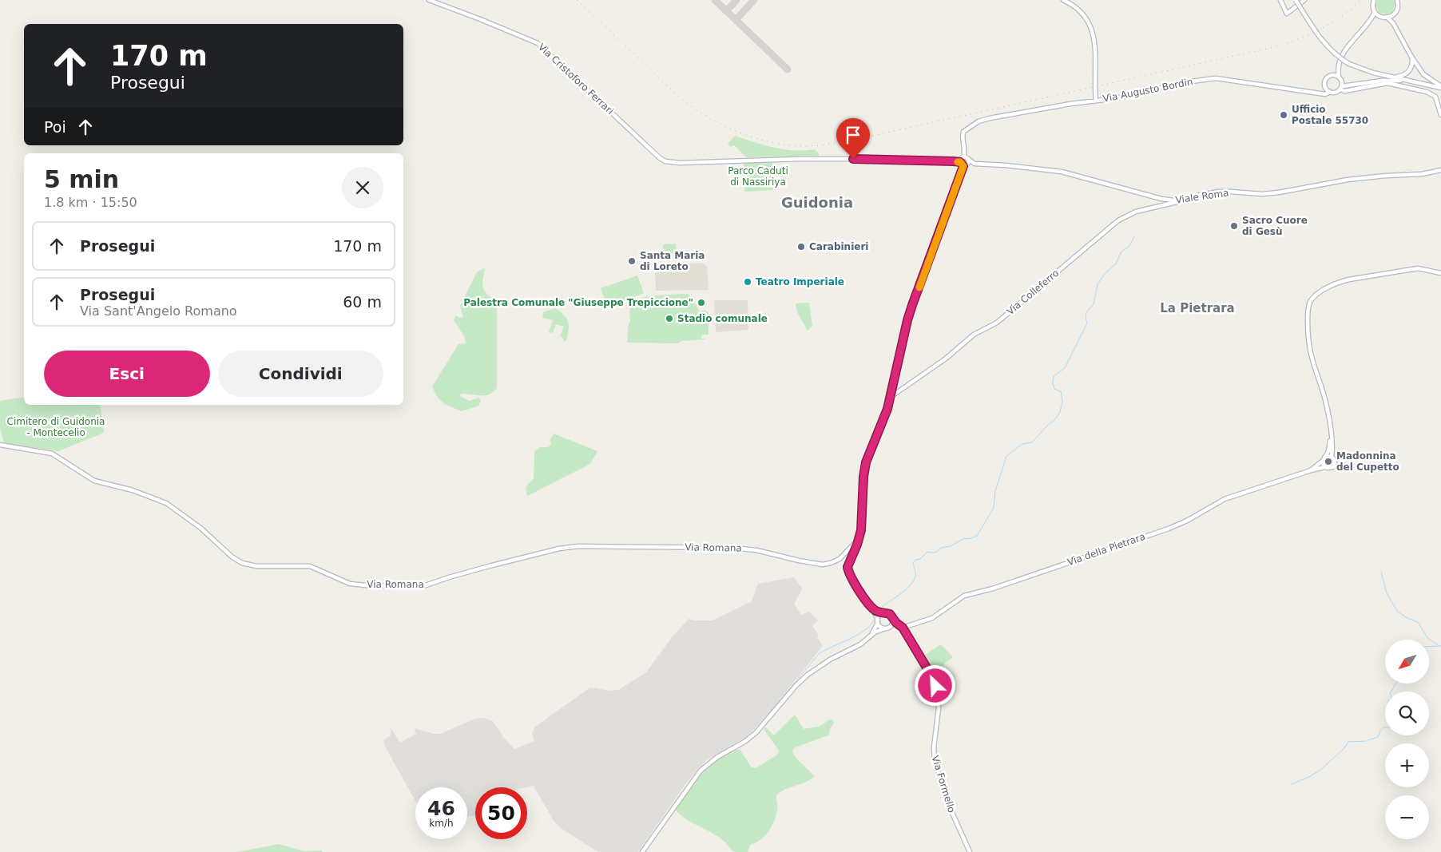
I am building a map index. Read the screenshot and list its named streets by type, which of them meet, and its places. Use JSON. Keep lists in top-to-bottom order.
{
  "streets": {
    "street": [
      "Via Cristoforo Ferrari",
      "Via Augusto Bordin",
      "Viale Roma",
      "Via Colleferro",
      "Via Romana",
      "Via della Pietrara",
      "Via Formello"
    ]
  },
  "crossings": [
    ["Via Augusto Bordin", "Viale Roma"],
    ["Viale Roma", "Via Colleferro"],
    ["Via della Pietrara", "Via Formello"]
  ],
  "districts": ["Guidonia", "La Pietrara"],
  "parks": ["Parco Caduti di Nassiriya", "Cimitero di Guidonia - Montecelio"],
  "places": [
    "Ufficio Postale 55730",
    "Sacro Cuore di Gesù",
    "Carabinieri",
    "Santa Maria di Loreto",
    "Teatro Imperiale",
    "Palestra Comunale \"Giuseppe Trepiccione\"",
    "Stadio comunale",
    "Madonnina del Cupetto"
  ],
  "north": "bottom left",
  "page": {
    "turn": ["170 m", "Prosegui"],
    "then": "Poi",
    "heading": ["5 min", "1.8 km · 15:50"],
    "list": [
      {
        "name": "Prosegui",
        "value": "170 m"
      },
      {
        "name": "Prosegui",
        "note": "Via Sant'Angelo Romano",
        "value": "60 m"
      }
    ],
    "buttons": ["Esci", "Condividi"],
    "map_buttons": ["+", "−"],
    "speed": "46 km/h",
    "limit": "50"
  }
}
